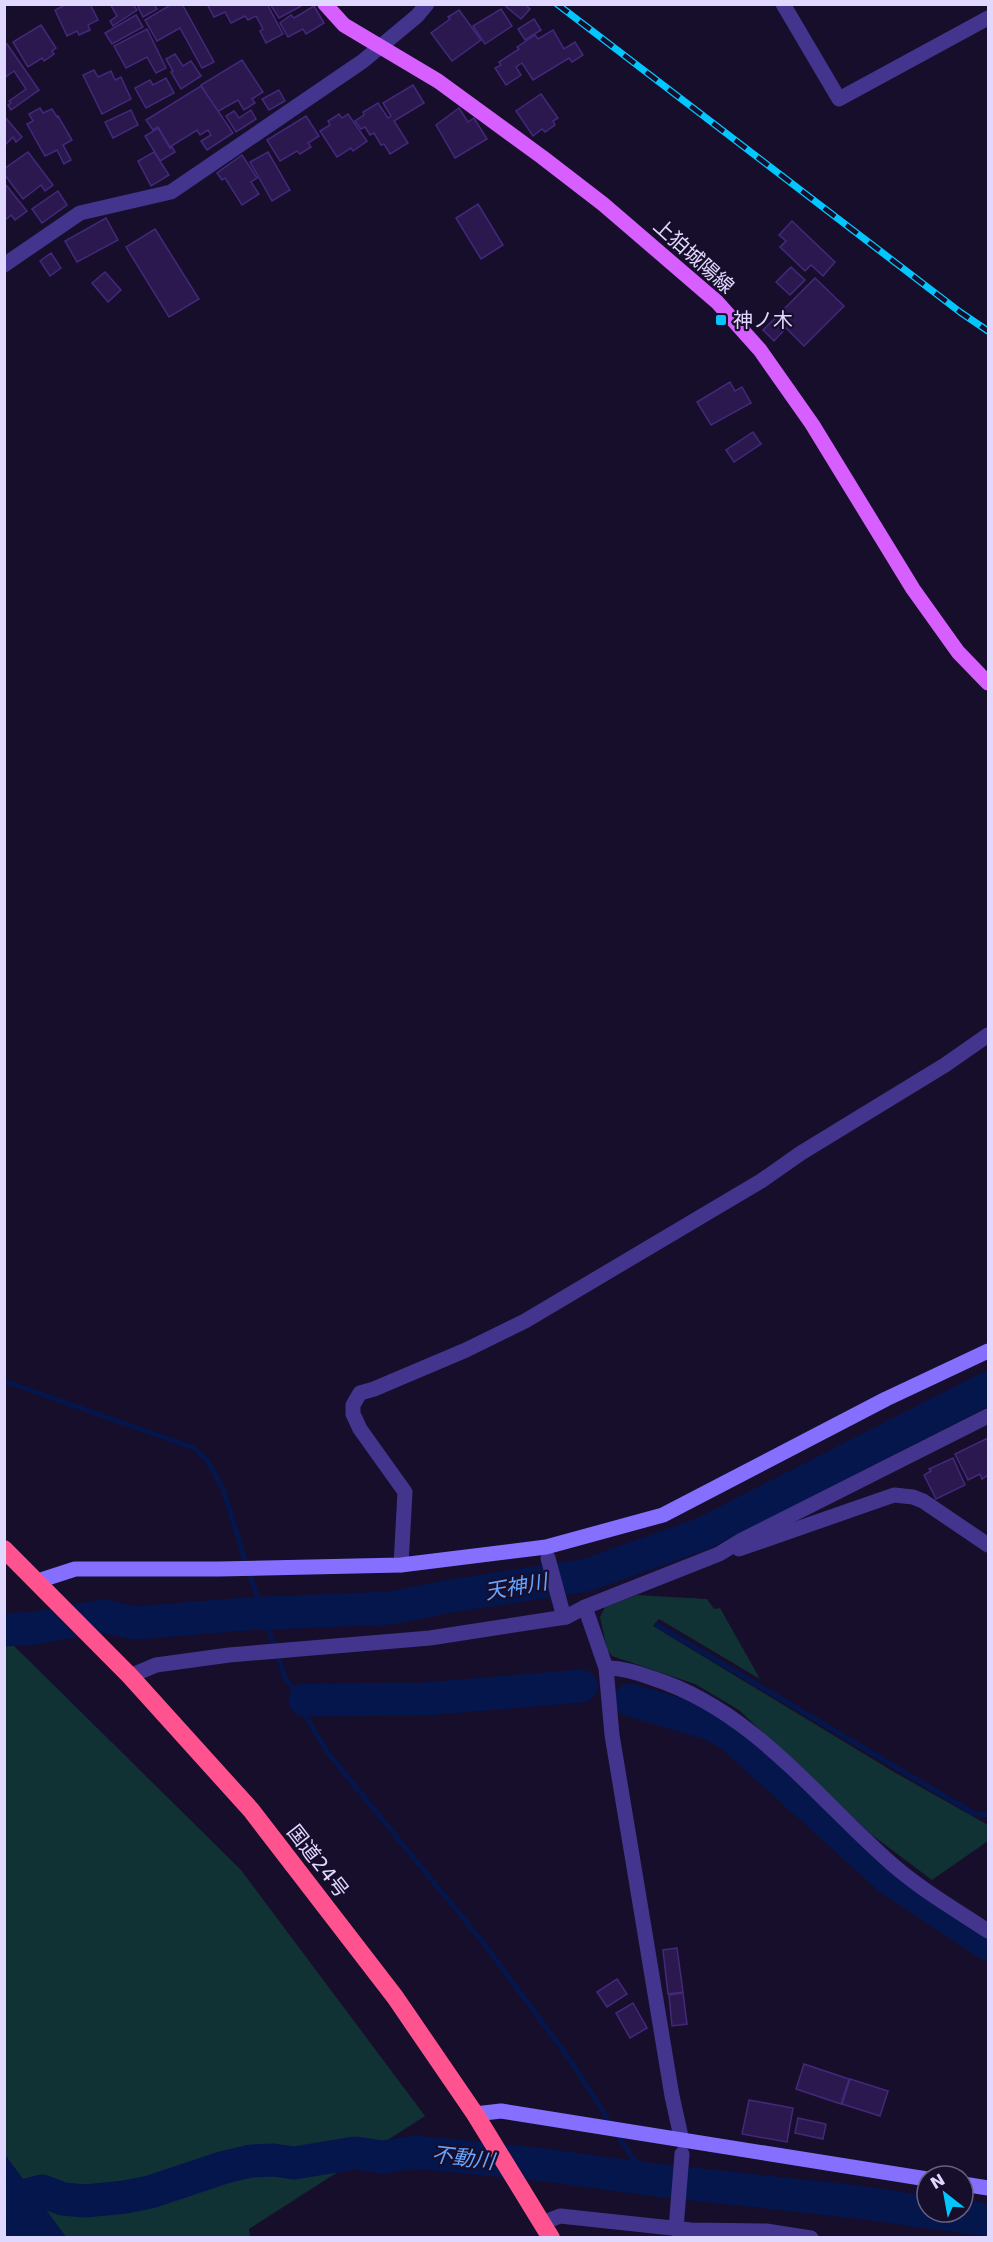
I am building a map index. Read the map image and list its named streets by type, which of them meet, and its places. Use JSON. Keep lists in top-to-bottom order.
{
  "streets": {
    "highway": ["国道24号"],
    "main road": ["上狛城陽線"]
  },
  "water": ["天神川", "不動川"],
  "places": {
    "transit": ["神ノ木"]
  },
  "north": "top left"
}
